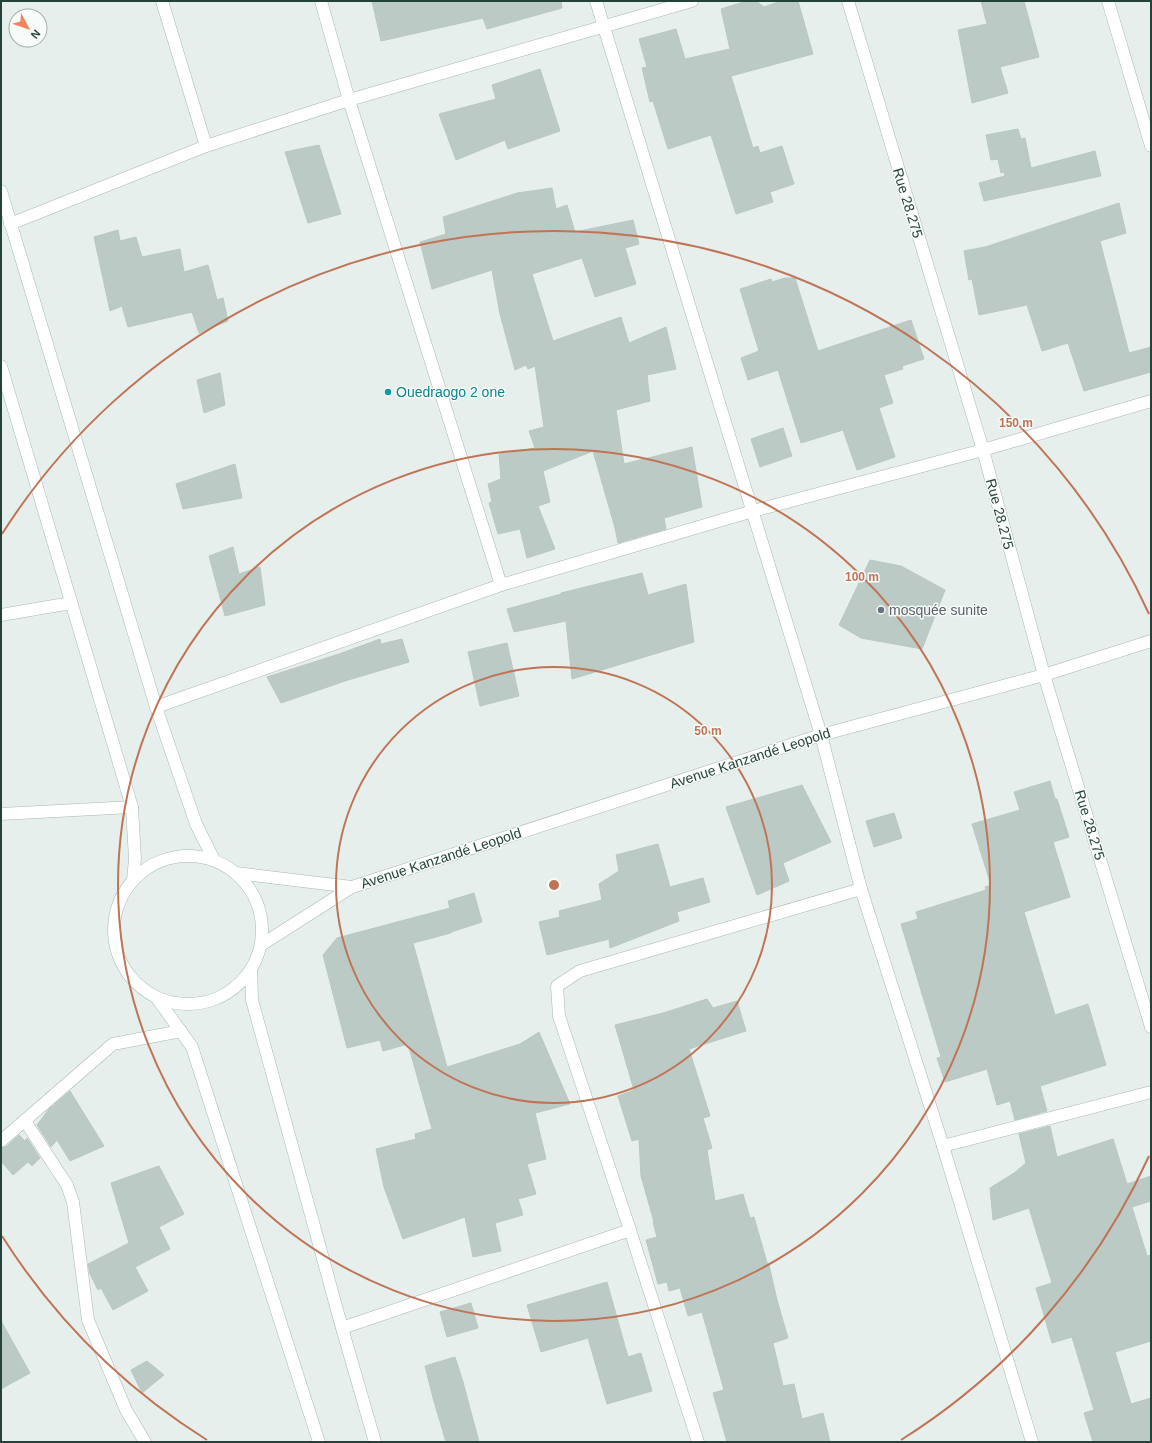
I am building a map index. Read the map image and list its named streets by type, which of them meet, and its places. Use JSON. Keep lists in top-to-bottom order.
{
  "streets": {
    "street": ["Rue 28.275", "Avenue Kanzandé Leopold"]
  },
  "crossings": [
    ["Rue 28.275", "Avenue Kanzandé Leopold"]
  ],
  "places": ["Ouedraogo 2 one", "mosquée sunite"],
  "north": "bottom right",
  "rings": ["150 m", "100 m", "50 m"]
}
